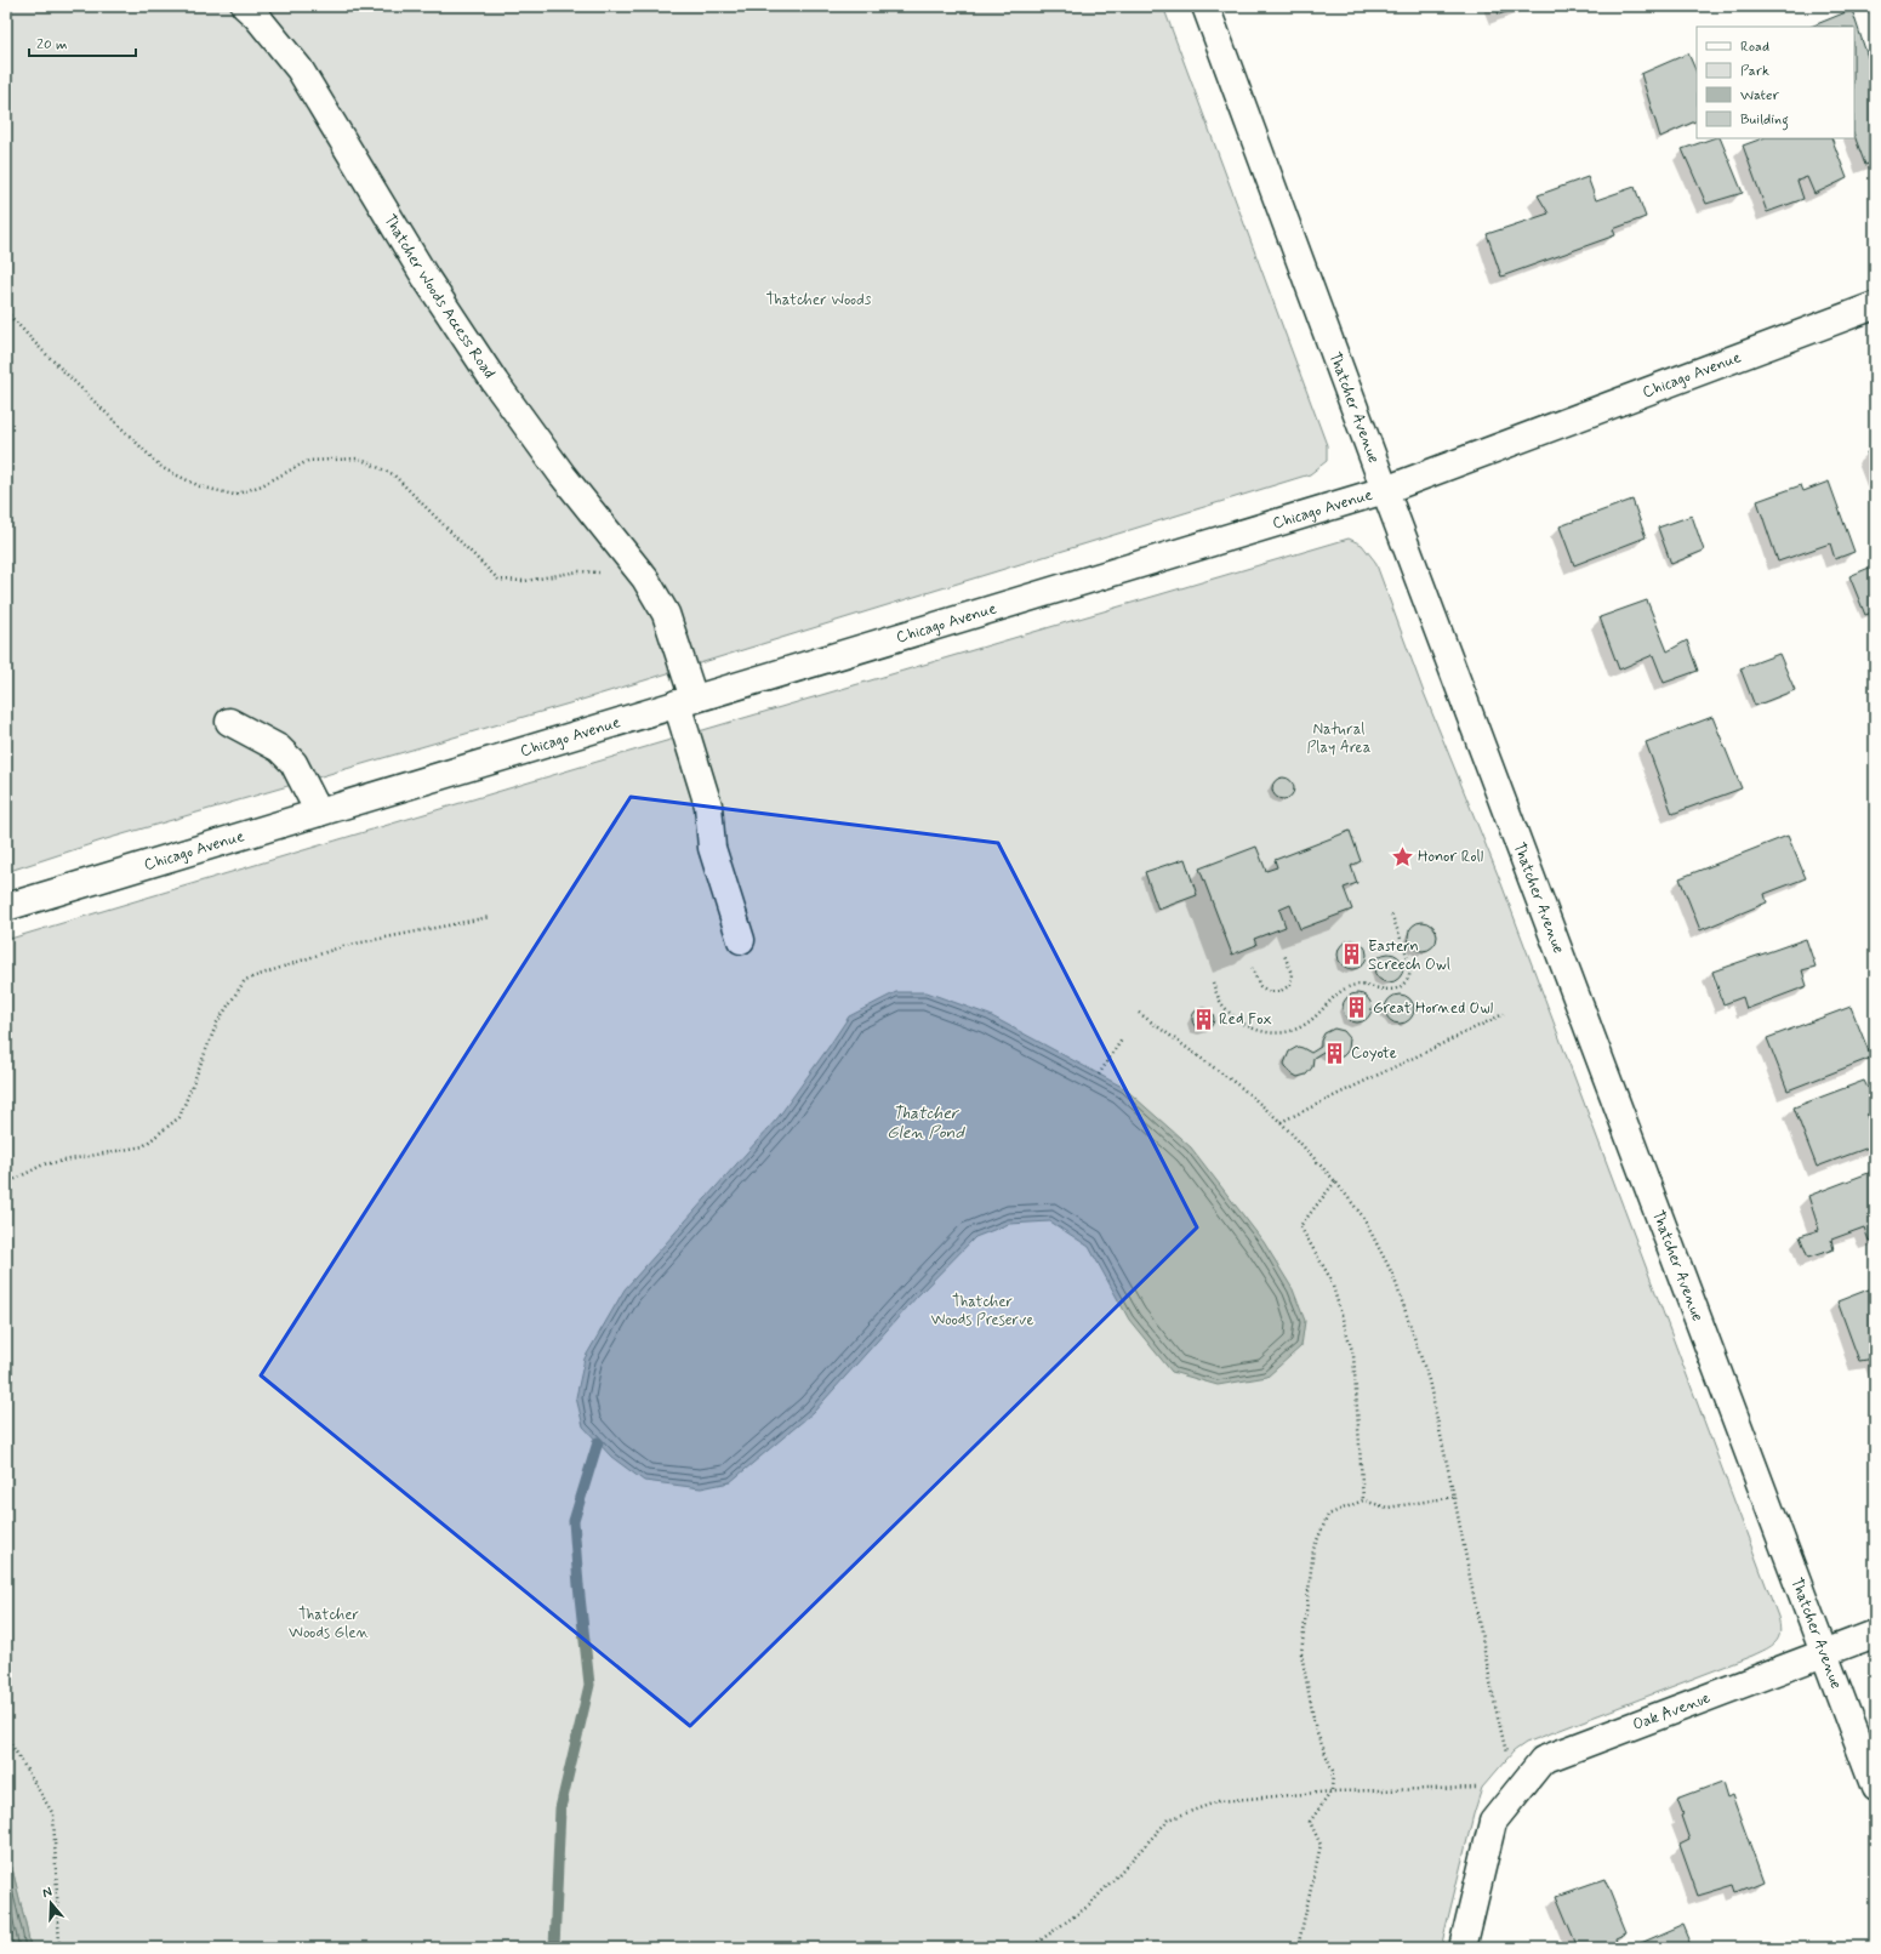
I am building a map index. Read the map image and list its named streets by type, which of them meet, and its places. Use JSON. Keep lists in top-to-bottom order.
{
  "streets": {
    "street": [
      "Thatcher Woods Access Road",
      "Chicago Avenue",
      "Thatcher Avenue",
      "Oak Avenue"
    ]
  },
  "crossings": [
    ["Thatcher Woods Access Road", "Chicago Avenue"],
    ["Chicago Avenue", "Thatcher Avenue"],
    ["Thatcher Avenue", "Oak Avenue"]
  ],
  "water": ["Thatcher Glen Pond"],
  "parks": [
    "Thatcher Woods",
    "Natural Play Area",
    "Thatcher Woods Preserve",
    "Thatcher Woods Glen"
  ],
  "places": {
    "place": ["Honor Roll"],
    "building": [
      "Eastern Screech Owl",
      "Great Horned Owl",
      "Red Fox",
      "Coyote"
    ]
  },
  "legend": [
    "Road",
    "Park",
    "Water",
    "Building"
  ],
  "scale_bar": "20 m",
  "north": "top"
}
